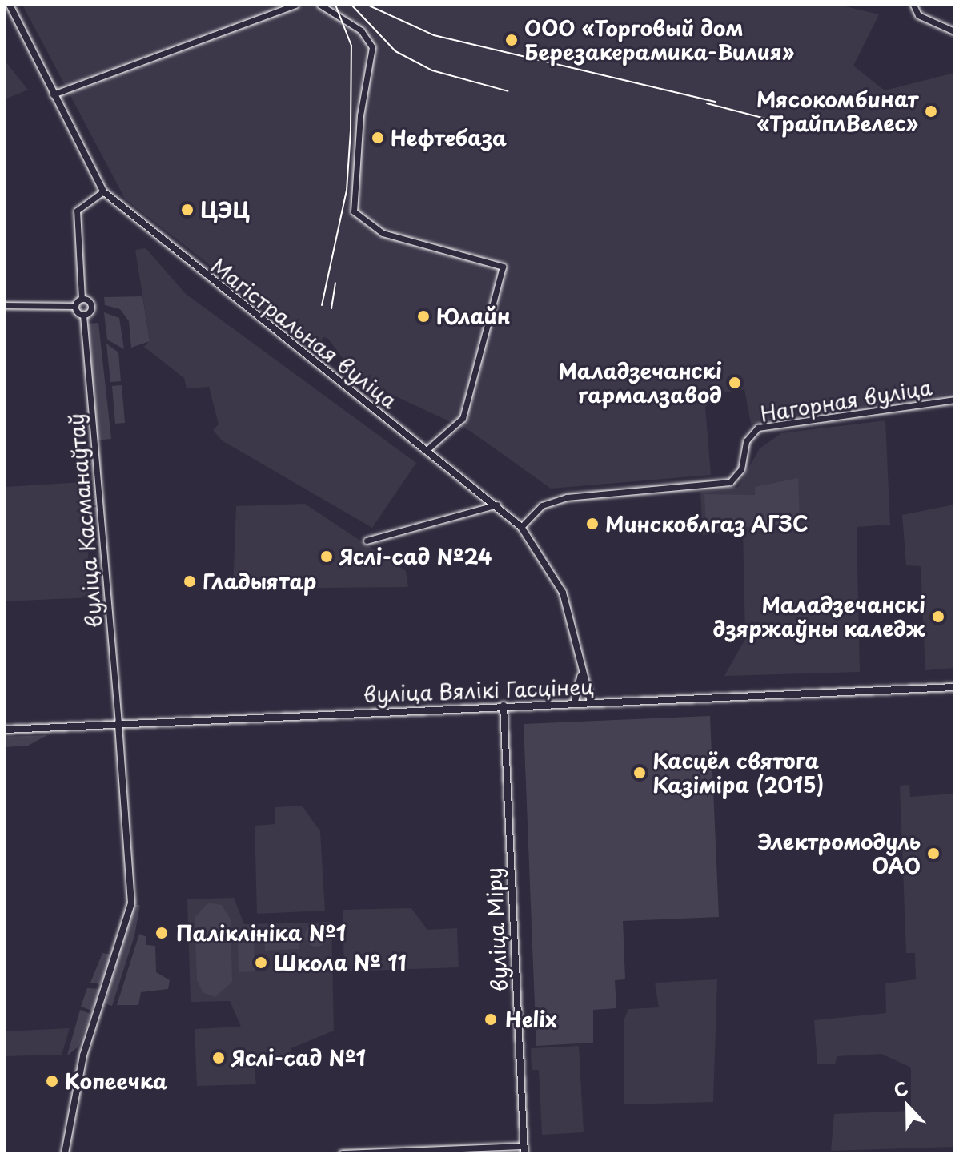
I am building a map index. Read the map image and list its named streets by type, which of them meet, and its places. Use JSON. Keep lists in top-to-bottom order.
{
  "streets": {
    "main road": ["Магістральная вуліца", "вуліца Вялікі Гасцінец", "вуліца Міру"],
    "street": ["Нагорная вуліца", "вуліца Касманаўтаў"]
  },
  "crossings": [
    ["Магістральная вуліца", "Нагорная вуліца"],
    ["вуліца Касманаўтаў", "вуліца Вялікі Гасцінец"],
    ["вуліца Вялікі Гасцінец", "вуліца Міру"]
  ],
  "places": [
    "ООО «Торговый дом Березакерамика-Вилия»",
    "Мясокомбинат «ТрайплВелес»",
    "Нефтебаза",
    "ЦЭЦ",
    "Юлайн",
    "Маладзечанскі гармалзавод",
    "Минскоблгаз АГЗС",
    "Яслі-сад №24",
    "Гладыятар",
    "Маладзечанскі дзяржаўны каледж",
    "Касцёл святога Казіміра (2015)",
    "Электромодуль ОАО",
    "Паліклініка №1",
    "Школа № 11",
    "Helix",
    "Яслі-сад №1",
    "Копеечка"
  ],
  "north": "top"
}
